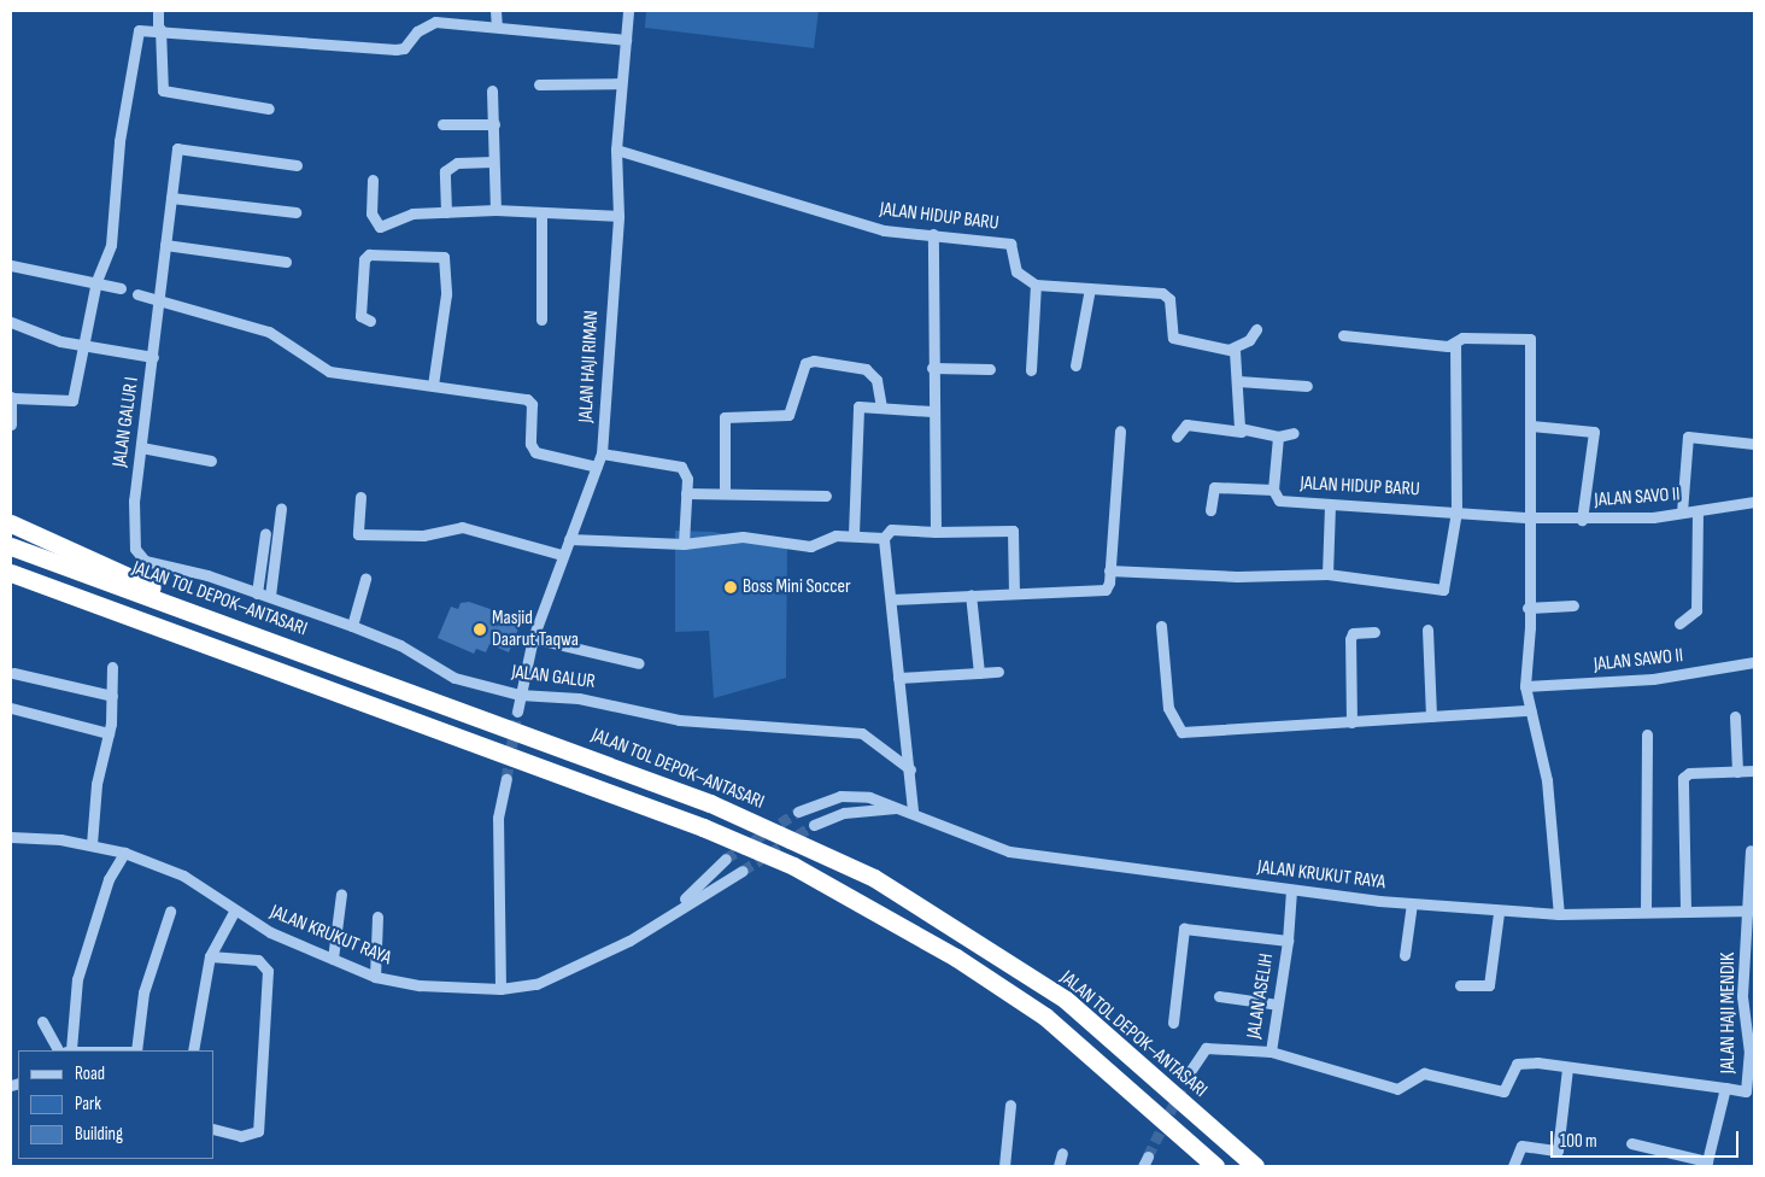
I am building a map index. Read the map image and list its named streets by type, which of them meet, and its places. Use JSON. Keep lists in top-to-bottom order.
{
  "streets": {
    "highway": ["JALAN TOL DEPOK–ANTASARI"],
    "street": [
      "JALAN HIDUP BARU",
      "JALAN HAJI RIMAN",
      "JALAN GALUR I",
      "JALAN SAVO II",
      "JALAN SAWO II",
      "JALAN GALUR",
      "JALAN KRUKUT RAYA",
      "JALAN ASELIH",
      "JALAN HAJI MENDIK"
    ]
  },
  "crossings": [
    ["JALAN HIDUP BARU", "JALAN HAJI RIMAN"],
    ["JALAN HIDUP BARU", "JALAN SAVO II"],
    ["JALAN HAJI RIMAN", "JALAN GALUR"],
    ["JALAN GALUR I", "JALAN GALUR"],
    ["JALAN KRUKUT RAYA", "JALAN ASELIH"],
    ["JALAN KRUKUT RAYA", "JALAN HAJI MENDIK"]
  ],
  "places": ["Boss Mini Soccer", "Masjid Daarut Taqwa"],
  "legend": ["Road", "Park", "Building"],
  "scale_bar": "100 m"
}
